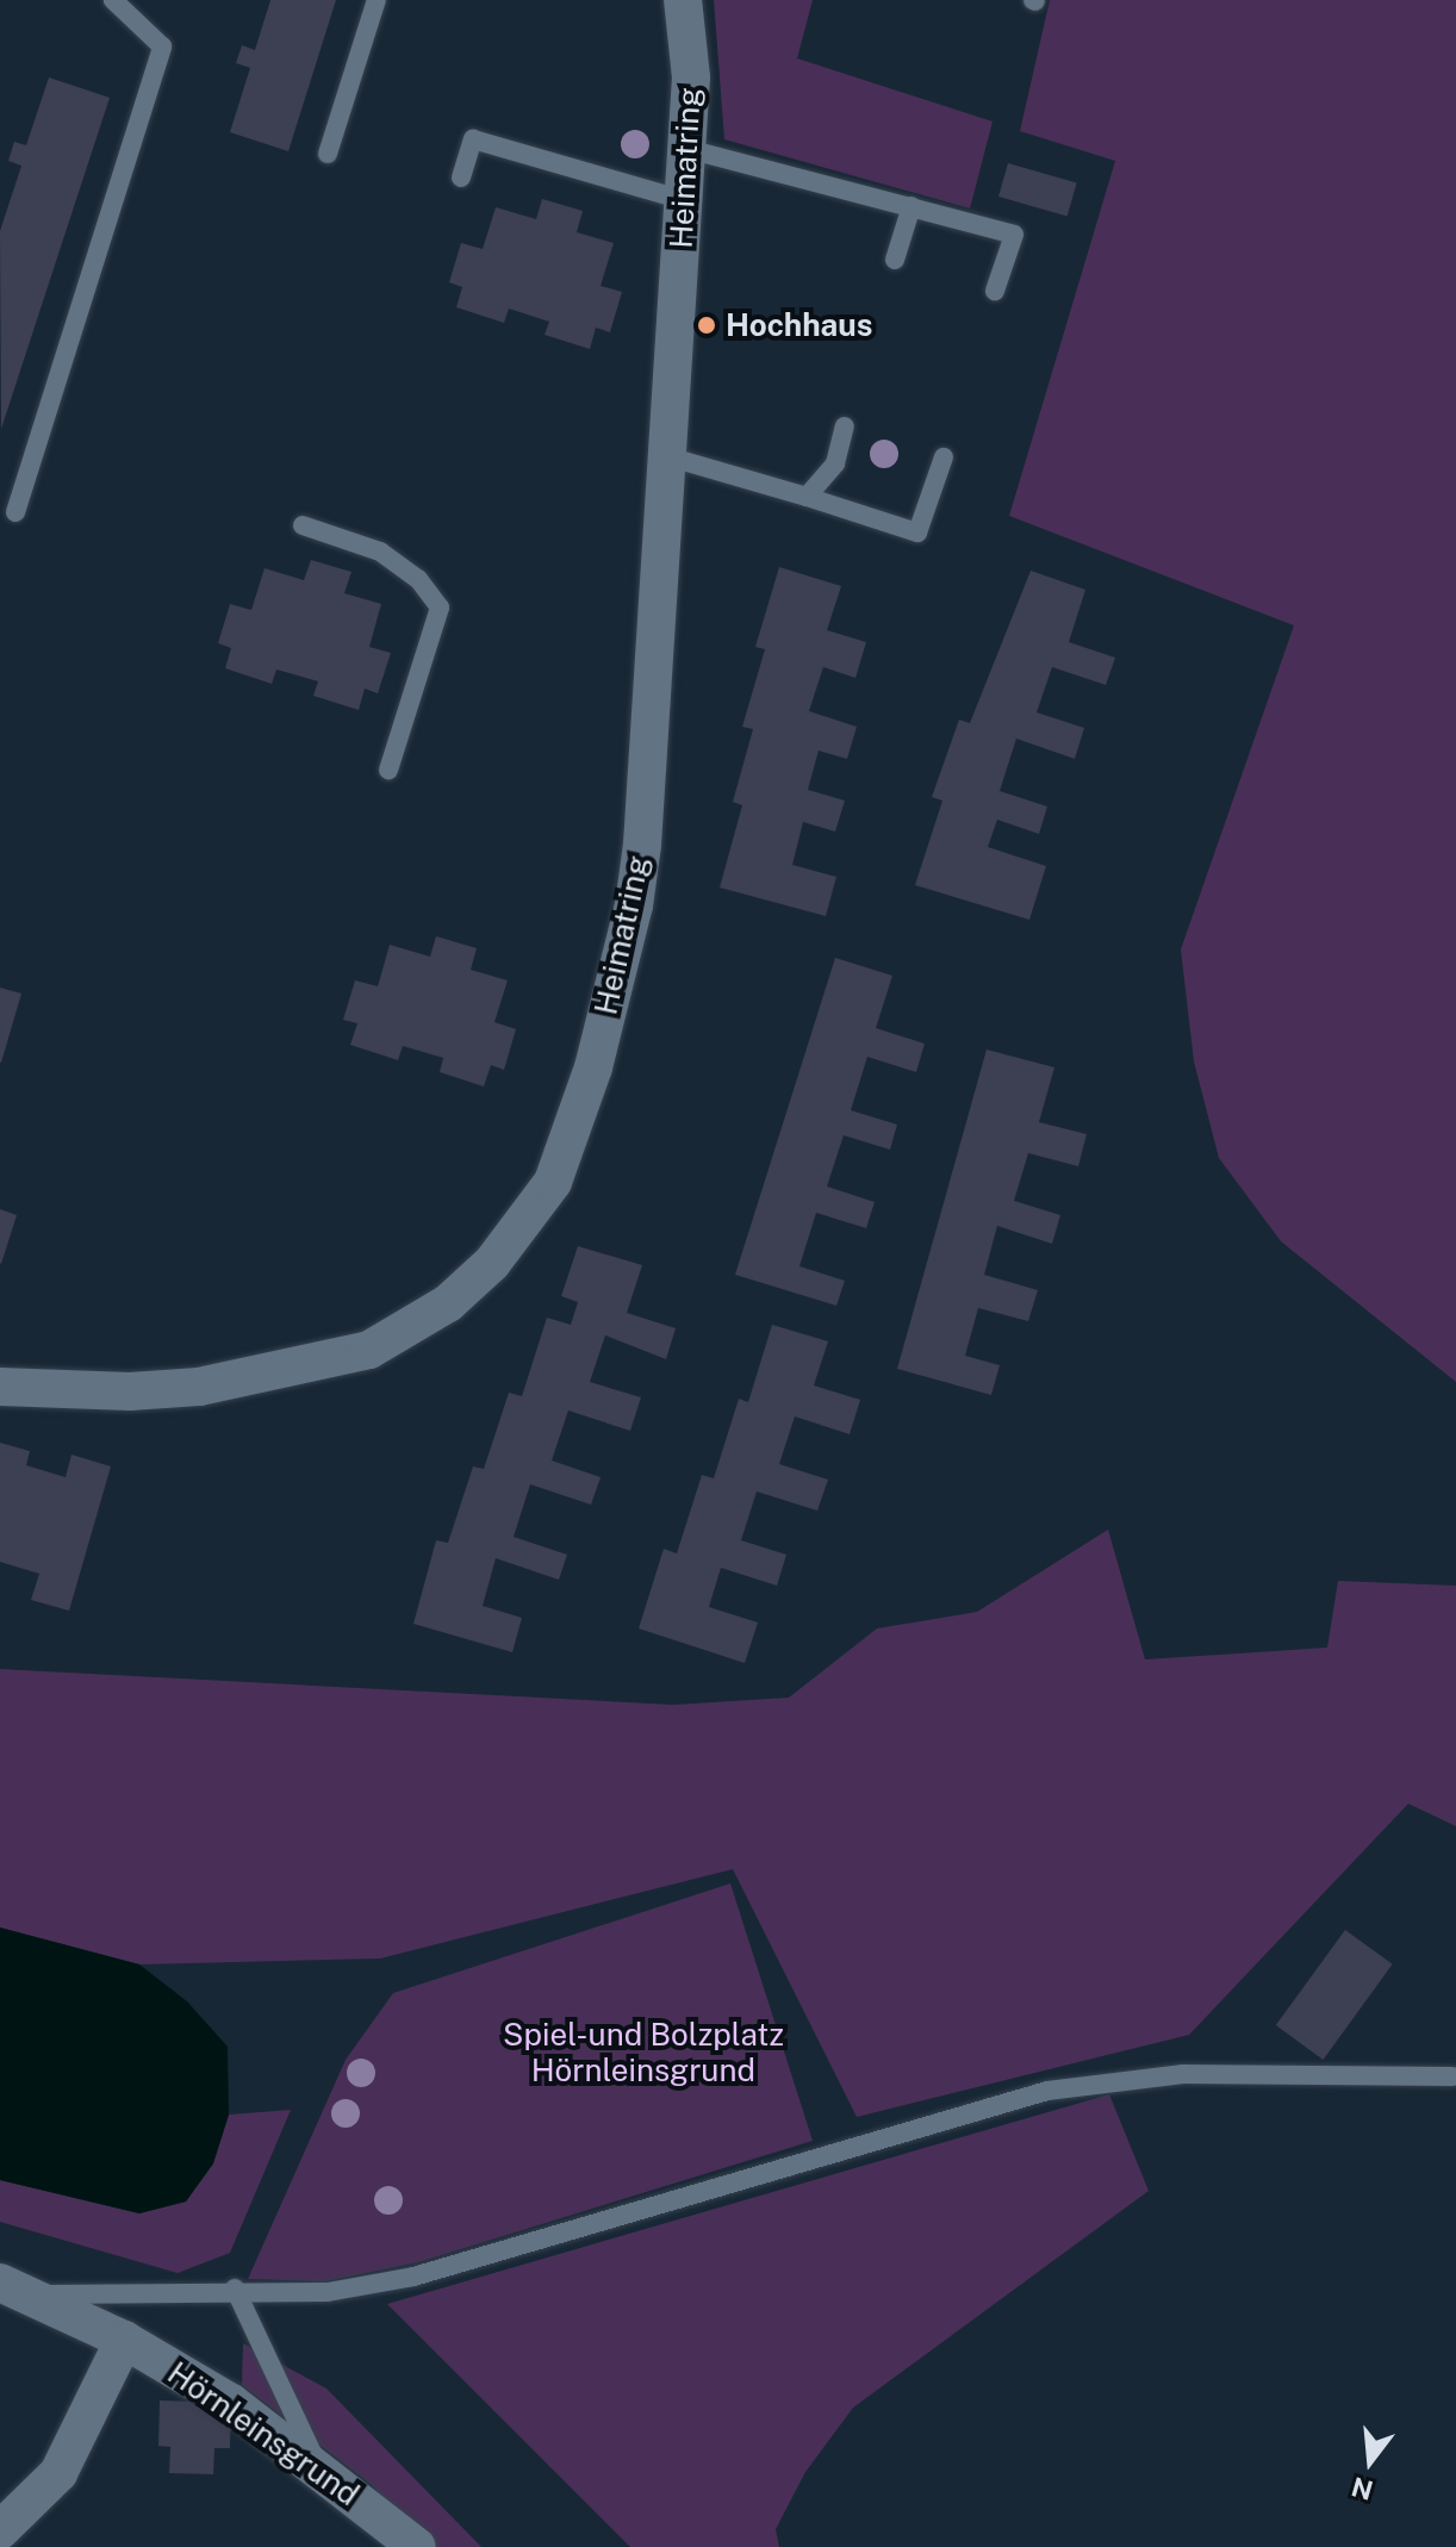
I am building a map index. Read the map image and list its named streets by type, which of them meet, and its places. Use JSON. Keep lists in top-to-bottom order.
{
  "streets": {
    "street": ["Heimatring", "Hörnleinsgrund"]
  },
  "parks": ["Spiel-und Bolzplatz Hörnleinsgrund"],
  "places": ["Hochhaus"],
  "north": "bottom"
}
